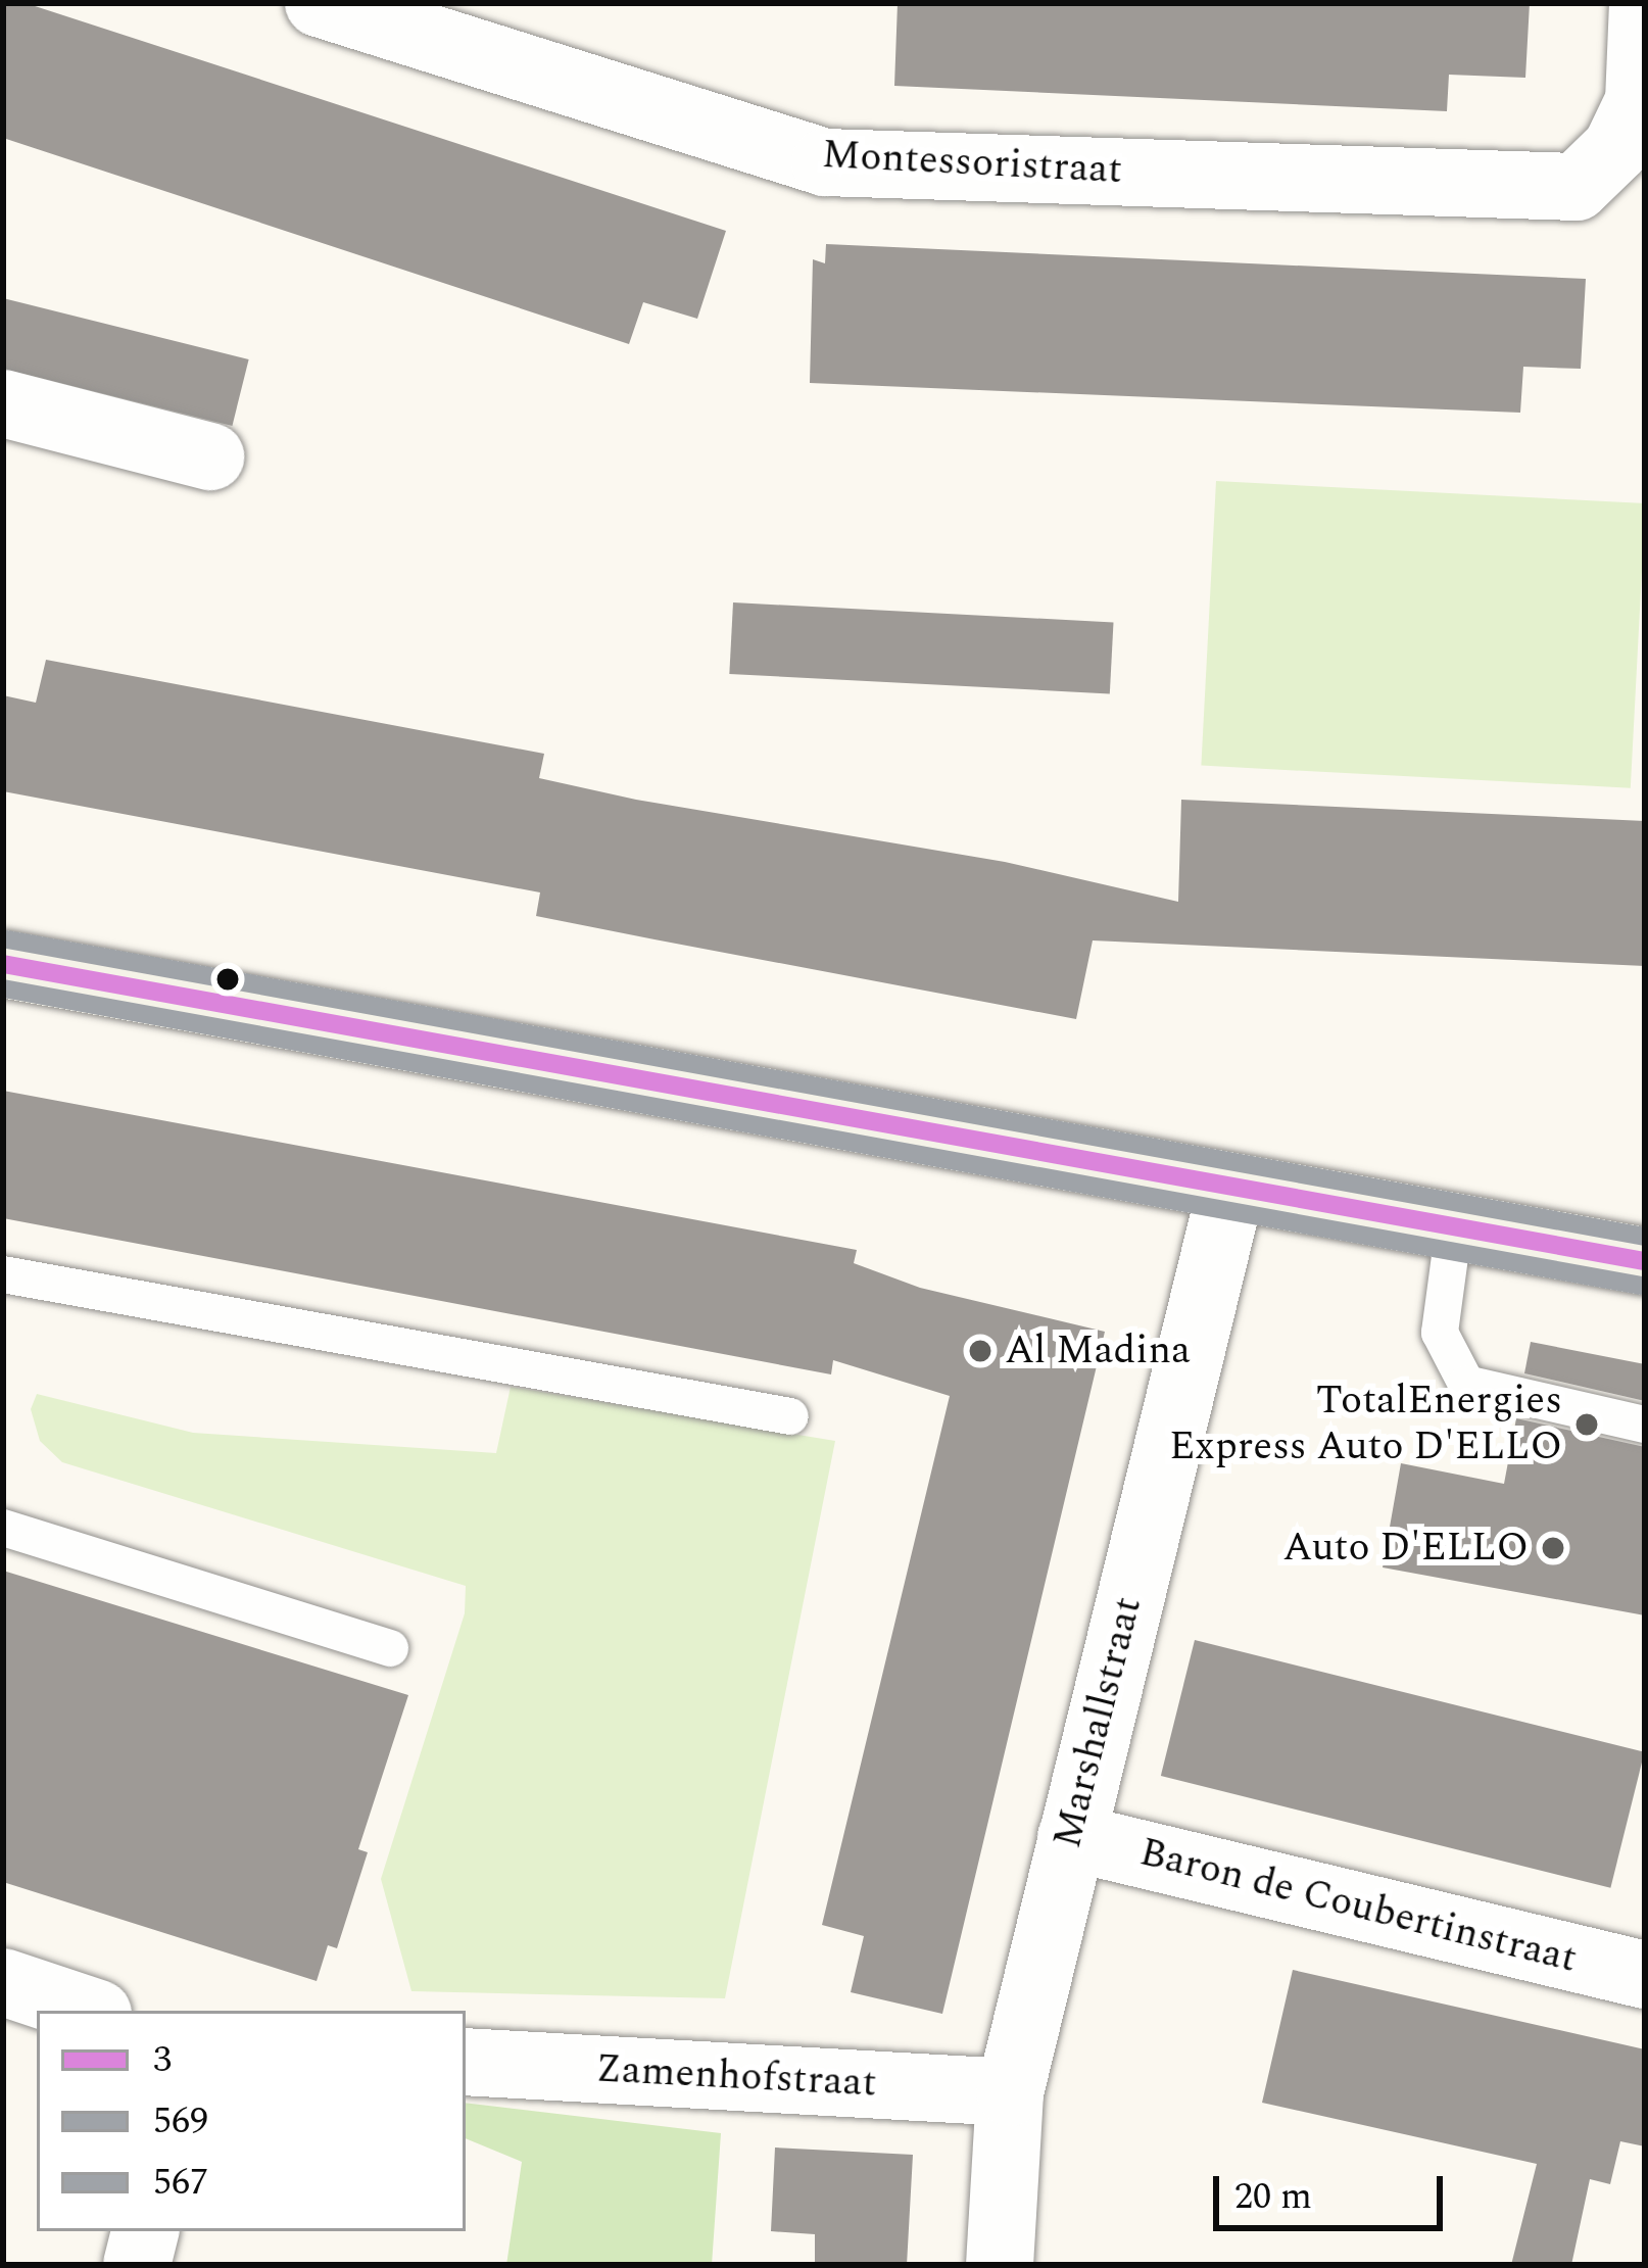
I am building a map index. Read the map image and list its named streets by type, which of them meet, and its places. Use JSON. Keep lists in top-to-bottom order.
{
  "streets": {
    "street": [
      "Montessoristraat",
      "Marshallstraat",
      "Baron de Coubertinstraat",
      "Zamenhofstraat"
    ]
  },
  "crossings": [
    ["Marshallstraat", "Baron de Coubertinstraat"],
    ["Marshallstraat", "Zamenhofstraat"]
  ],
  "places": ["Al Madina", "TotalEnergies Express Auto D'ELLO", "Auto D'ELLO"],
  "lines": ["transit line 567", "transit line 3", "transit line 569"],
  "legend": ["3", "569", "567"],
  "scale_bar": "20 m"
}
